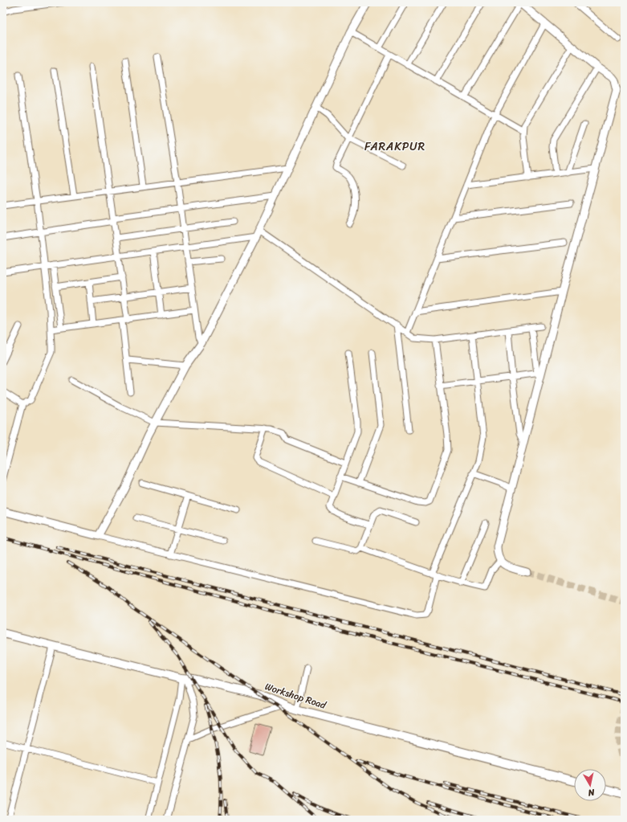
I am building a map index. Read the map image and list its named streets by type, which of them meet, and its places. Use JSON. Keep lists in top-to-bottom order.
{
  "streets": {
    "main road": ["Workshop Road"]
  },
  "districts": ["FARAKPUR"],
  "north": "bottom"
}
